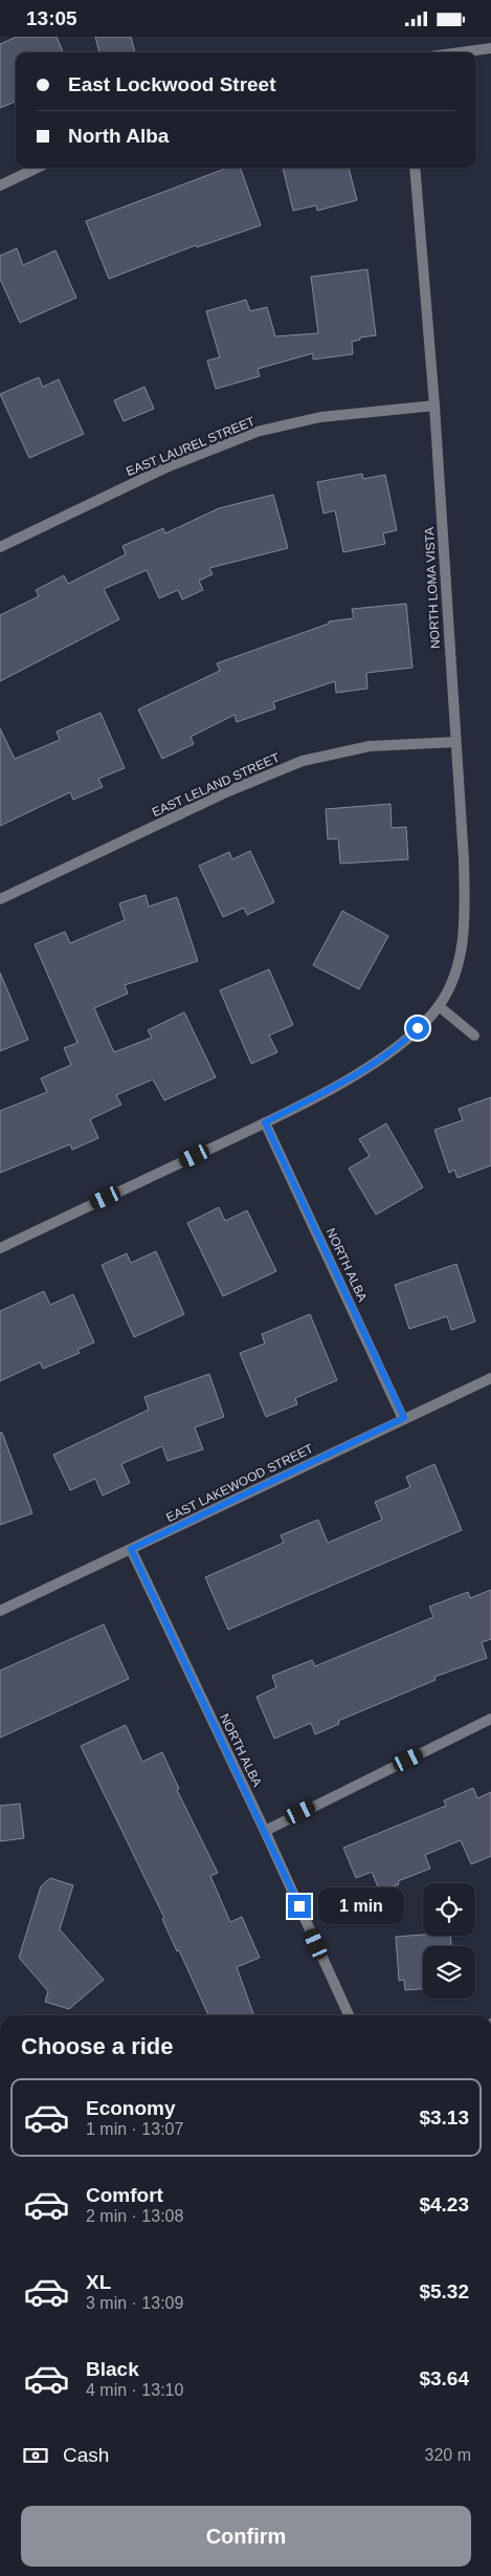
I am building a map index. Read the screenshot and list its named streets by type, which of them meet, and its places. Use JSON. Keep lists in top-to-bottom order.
{
  "streets": {
    "street": [
      "EAST LAUREL STREET",
      "NORTH LOMA VISTA",
      "EAST LELAND STREET",
      "NORTH ALBA",
      "EAST LAKEWOOD STREET"
    ]
  },
  "crossings": [
    ["EAST LAUREL STREET", "NORTH LOMA VISTA"],
    ["NORTH LOMA VISTA", "EAST LELAND STREET"],
    ["NORTH LOMA VISTA", "NORTH ALBA"],
    ["NORTH ALBA", "EAST LAKEWOOD STREET"]
  ],
  "page": {
    "status": "13:05",
    "banner": ["East Lockwood Street", "North Alba"],
    "bubble": "1 min",
    "heading": "Choose a ride",
    "list": [
      {
        "name": "Economy",
        "note": "1 min · 13:07",
        "value": "$3.13"
      },
      {
        "name": "Comfort",
        "note": "2 min · 13:08",
        "value": "$4.23"
      },
      {
        "name": "XL",
        "note": "3 min · 13:09",
        "value": "$5.32"
      },
      {
        "name": "Black",
        "note": "4 min · 13:10",
        "value": "$3.64"
      }
    ],
    "pay": ["Cash", "320 m"],
    "buttons": "Confirm"
  }
}
